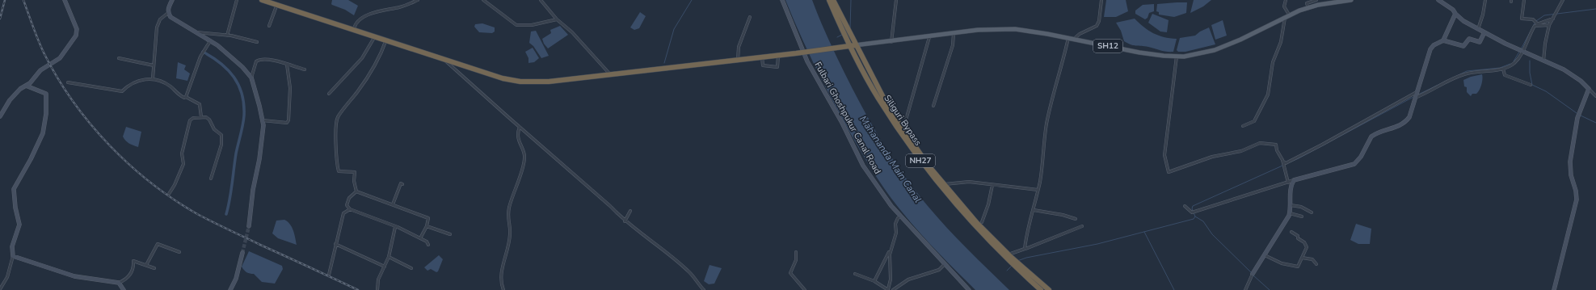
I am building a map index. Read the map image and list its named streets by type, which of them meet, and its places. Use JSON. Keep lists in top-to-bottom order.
{
  "streets": {
    "highway": ["Siliguri Bypass", "NH27"],
    "main road": ["SH12"],
    "street": ["Fulbari Ghoshpukur Canal Road"]
  },
  "crossings": [
    ["SH12", "NH27"],
    ["Siliguri Bypass", "NH27"]
  ],
  "water": ["Mahananda Main Canal"]
}
